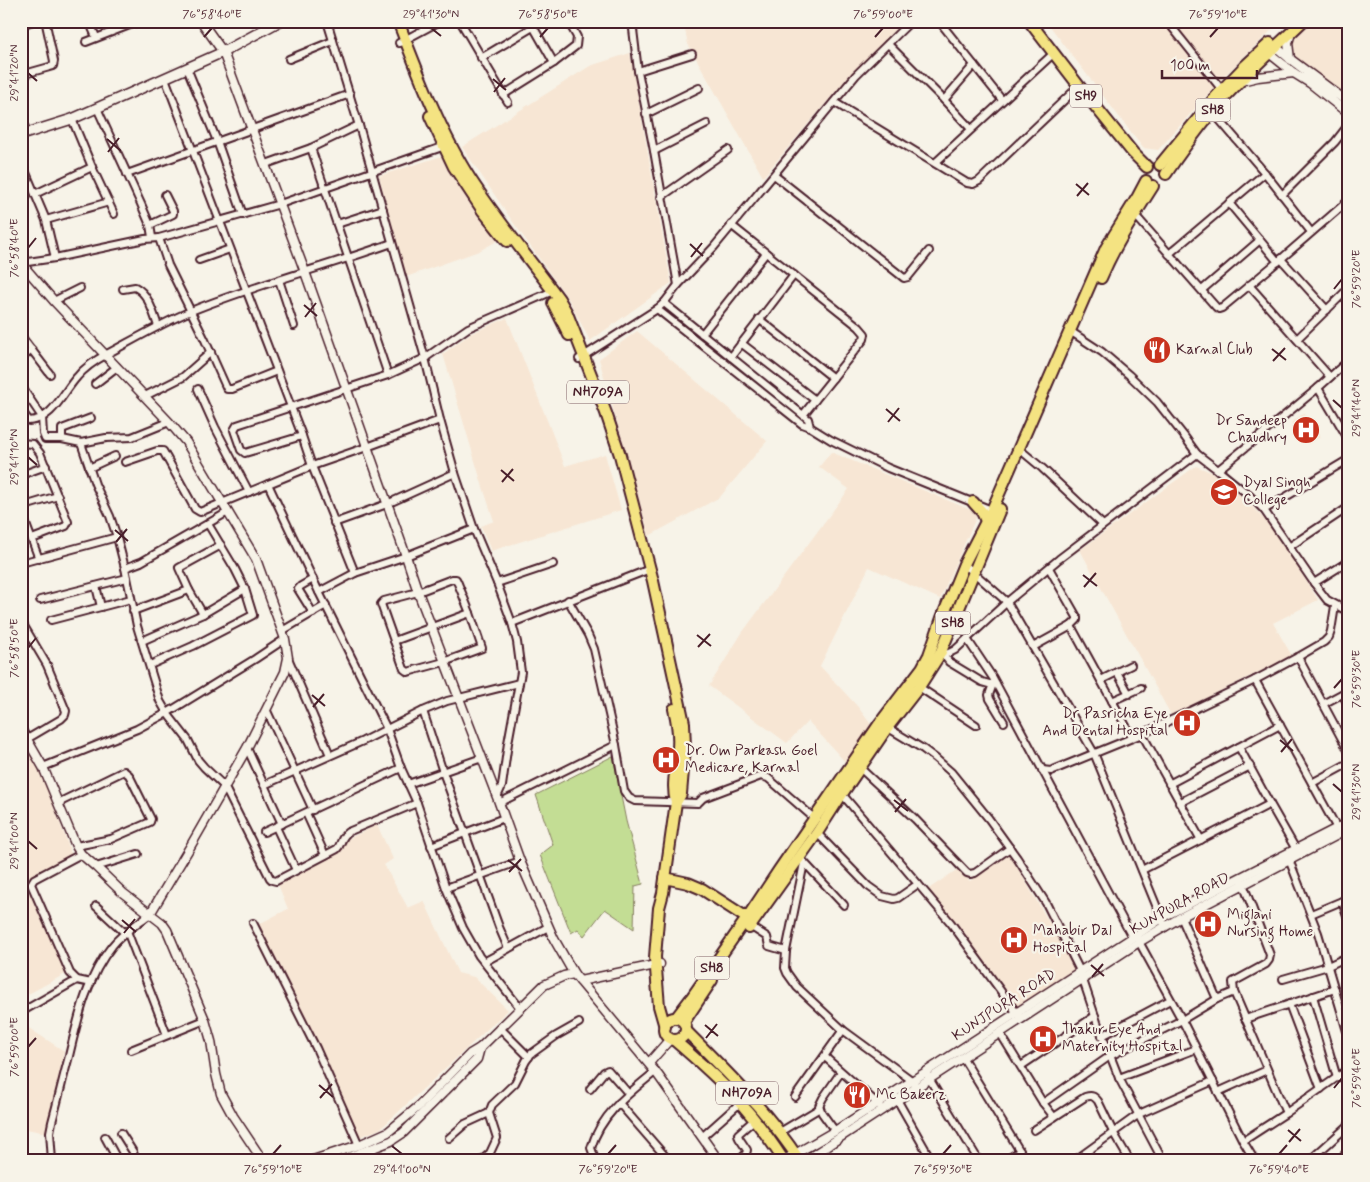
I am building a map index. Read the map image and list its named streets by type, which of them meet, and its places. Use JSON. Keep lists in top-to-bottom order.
{
  "streets": {
    "main road": ["SH9", "SH8", "NH709A"],
    "street": ["KUNPURA ROAD", "KUNJPURA ROAD"]
  },
  "crossings": [
    ["SH9", "SH8"],
    ["SH8", "NH709A"],
    ["NH709A", "KUNJPURA ROAD"],
    ["KUNPURA ROAD", "KUNJPURA ROAD"]
  ],
  "places": {
    "restaurant": ["Karnal Club", "Mc Bakerz"],
    "hospital": [
      "Dr Sandeep Chaudhry",
      "Dr Pasricha Eye And Dental Hospital",
      "Dr. Om Parkash Goel Medicare, Karnal",
      "Miglani Nursing Home",
      "Mahabir Dal Hospital",
      "Thakur Eye And Maternity Hospital"
    ],
    "school or university": ["Dyal Singh College"]
  },
  "scale_bar": "100 m",
  "coordinates": [
    "76°58'40\"E",
    "29°41'30\"N",
    "76°58'50\"E",
    "76°59'00\"E",
    "76°59'10\"E",
    "29°41'20\"N",
    "76°59'20\"E",
    "29°41'40\"N",
    "29°41'10\"N",
    "76°59'30\"E",
    "29°41'00\"N",
    "76°59'40\"E"
  ]
}
